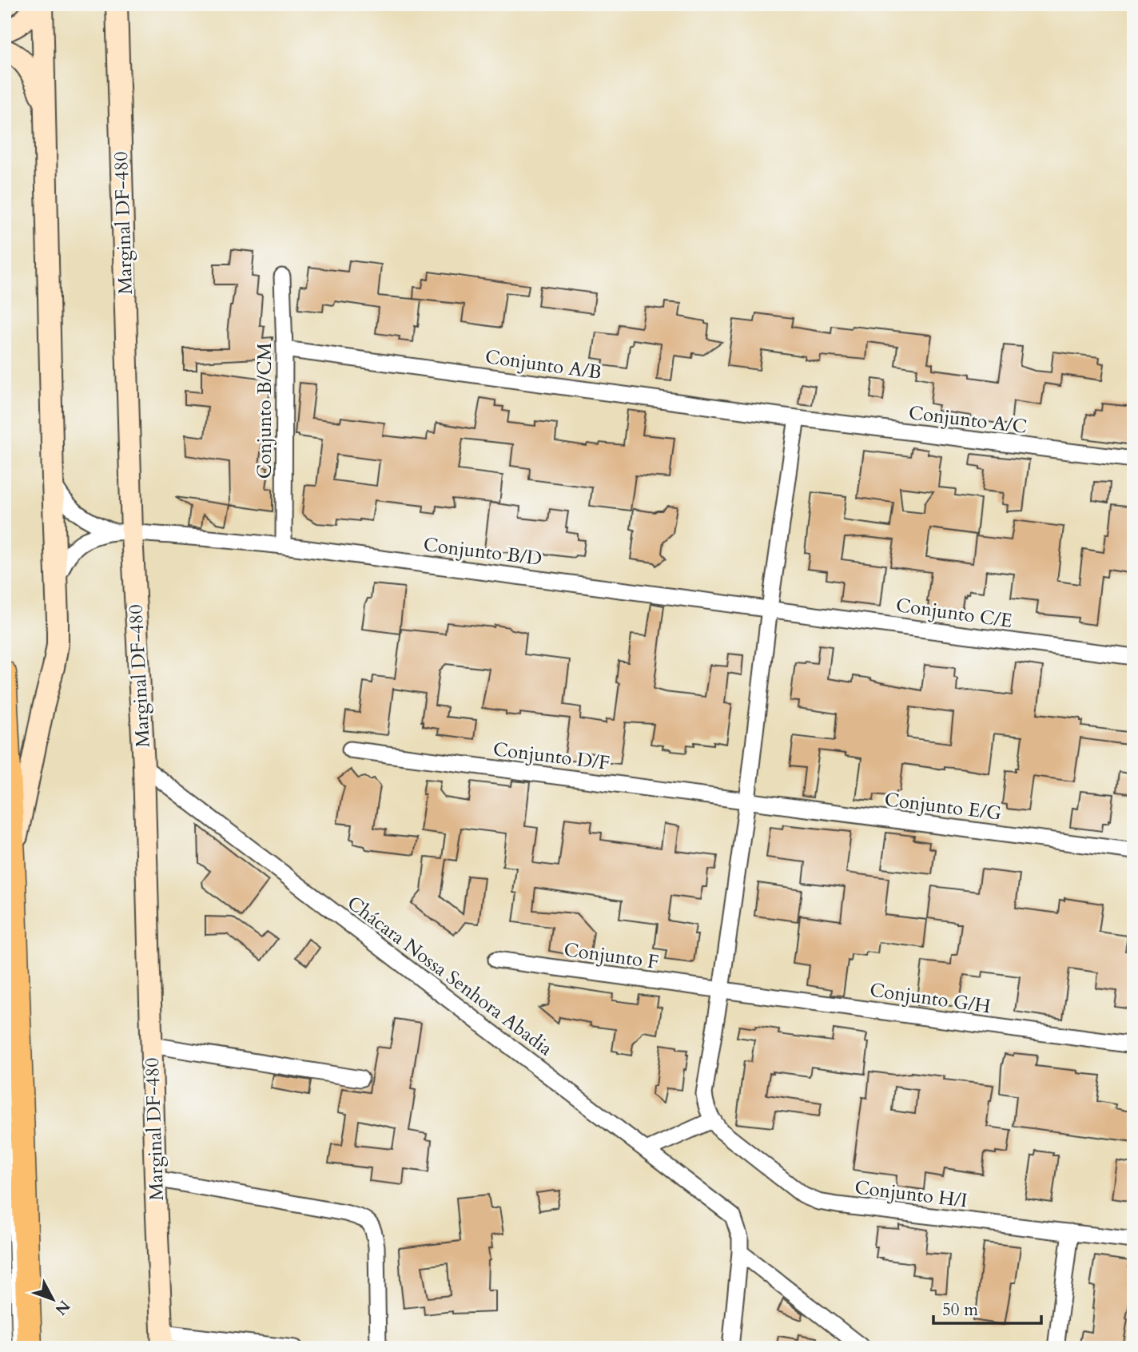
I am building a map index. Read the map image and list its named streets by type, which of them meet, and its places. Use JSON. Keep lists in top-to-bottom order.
{
  "streets": {
    "street": [
      "Marginal DF-480",
      "Conjunto A/B",
      "Conjunto B/CM",
      "Conjunto A/C",
      "Conjunto B/D",
      "Conjunto C/E",
      "Conjunto D/F",
      "Conjunto E/G",
      "Conjunto F",
      "Chácara Nossa Senhora Abadia",
      "Conjunto G/H",
      "Conjunto H/I"
    ]
  },
  "crossings": [
    ["Marginal DF-480", "Conjunto B/D"],
    ["Marginal DF-480", "Chácara Nossa Senhora Abadia"],
    ["Conjunto A/B", "Conjunto B/CM"],
    ["Conjunto A/B", "Conjunto A/C"],
    ["Conjunto B/CM", "Conjunto B/D"],
    ["Conjunto B/D", "Conjunto C/E"],
    ["Conjunto D/F", "Conjunto E/G"],
    ["Conjunto F", "Conjunto G/H"]
  ],
  "scale_bar": "50 m",
  "north": "bottom right"
}
